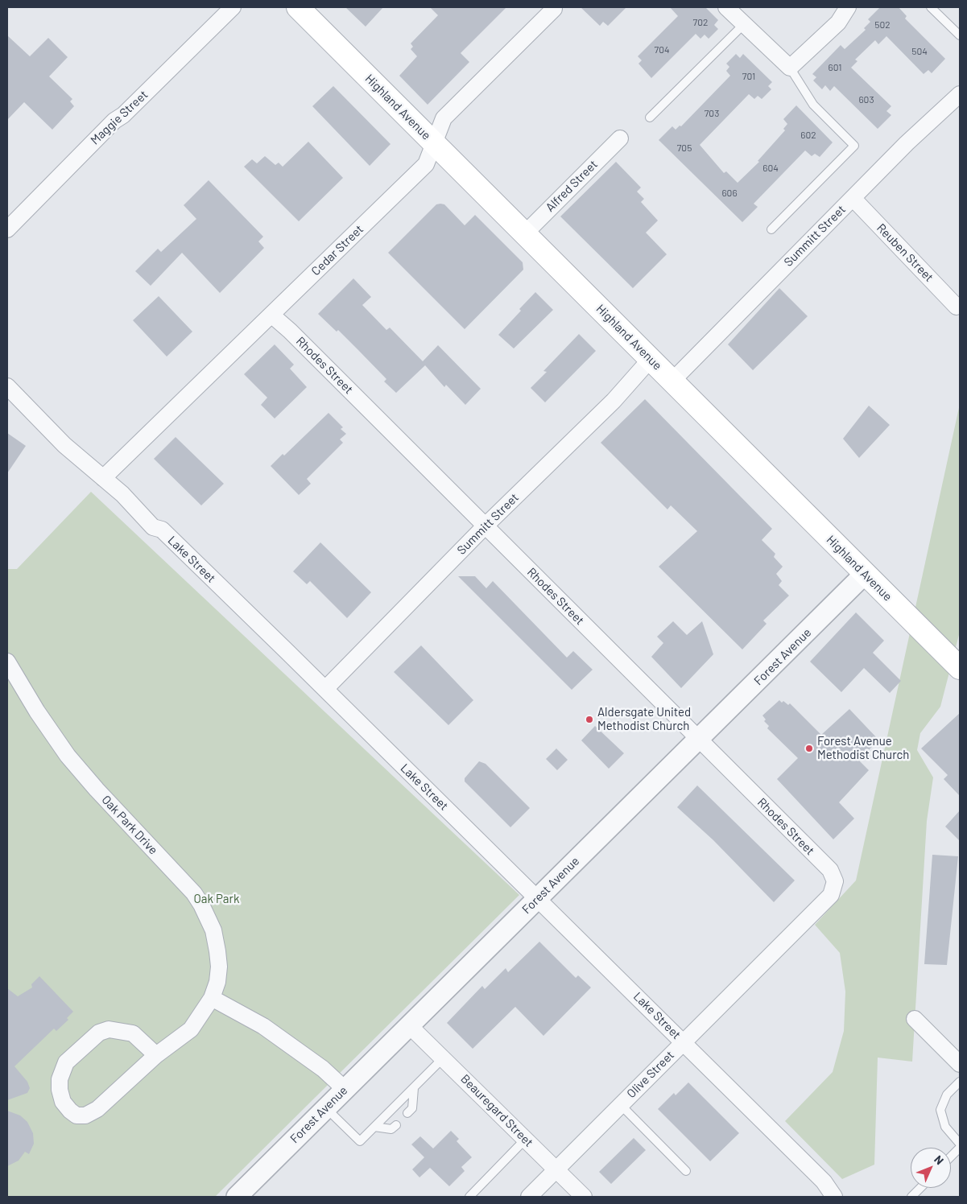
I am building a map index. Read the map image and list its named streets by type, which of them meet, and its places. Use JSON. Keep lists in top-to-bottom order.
{
  "streets": {
    "main road": ["Highland Avenue"],
    "street": [
      "Maggie Street",
      "Alfred Street",
      "Summitt Street",
      "Cedar Street",
      "Reuben Street",
      "Rhodes Street",
      "Lake Street",
      "Forest Avenue",
      "Oak Park Drive",
      "Olive Street",
      "Beauregard Street"
    ]
  },
  "crossings": [
    ["Highland Avenue", "Alfred Street"],
    ["Highland Avenue", "Summitt Street"],
    ["Highland Avenue", "Cedar Street"],
    ["Highland Avenue", "Forest Avenue"],
    ["Summitt Street", "Reuben Street"],
    ["Summitt Street", "Rhodes Street"],
    ["Summitt Street", "Lake Street"],
    ["Cedar Street", "Rhodes Street"],
    ["Cedar Street", "Lake Street"],
    ["Rhodes Street", "Forest Avenue"],
    ["Rhodes Street", "Olive Street"],
    ["Lake Street", "Forest Avenue"],
    ["Lake Street", "Olive Street"],
    ["Forest Avenue", "Beauregard Street"],
    ["Olive Street", "Beauregard Street"]
  ],
  "parks": ["Oak Park"],
  "places": ["Aldersgate United Methodist Church", "Forest Avenue Methodist Church"],
  "house_numbers": [
    "702",
    "502",
    "704",
    "504",
    "601",
    "701",
    "603",
    "703",
    "602",
    "705",
    "604",
    "606"
  ],
  "north": "top right"
}
